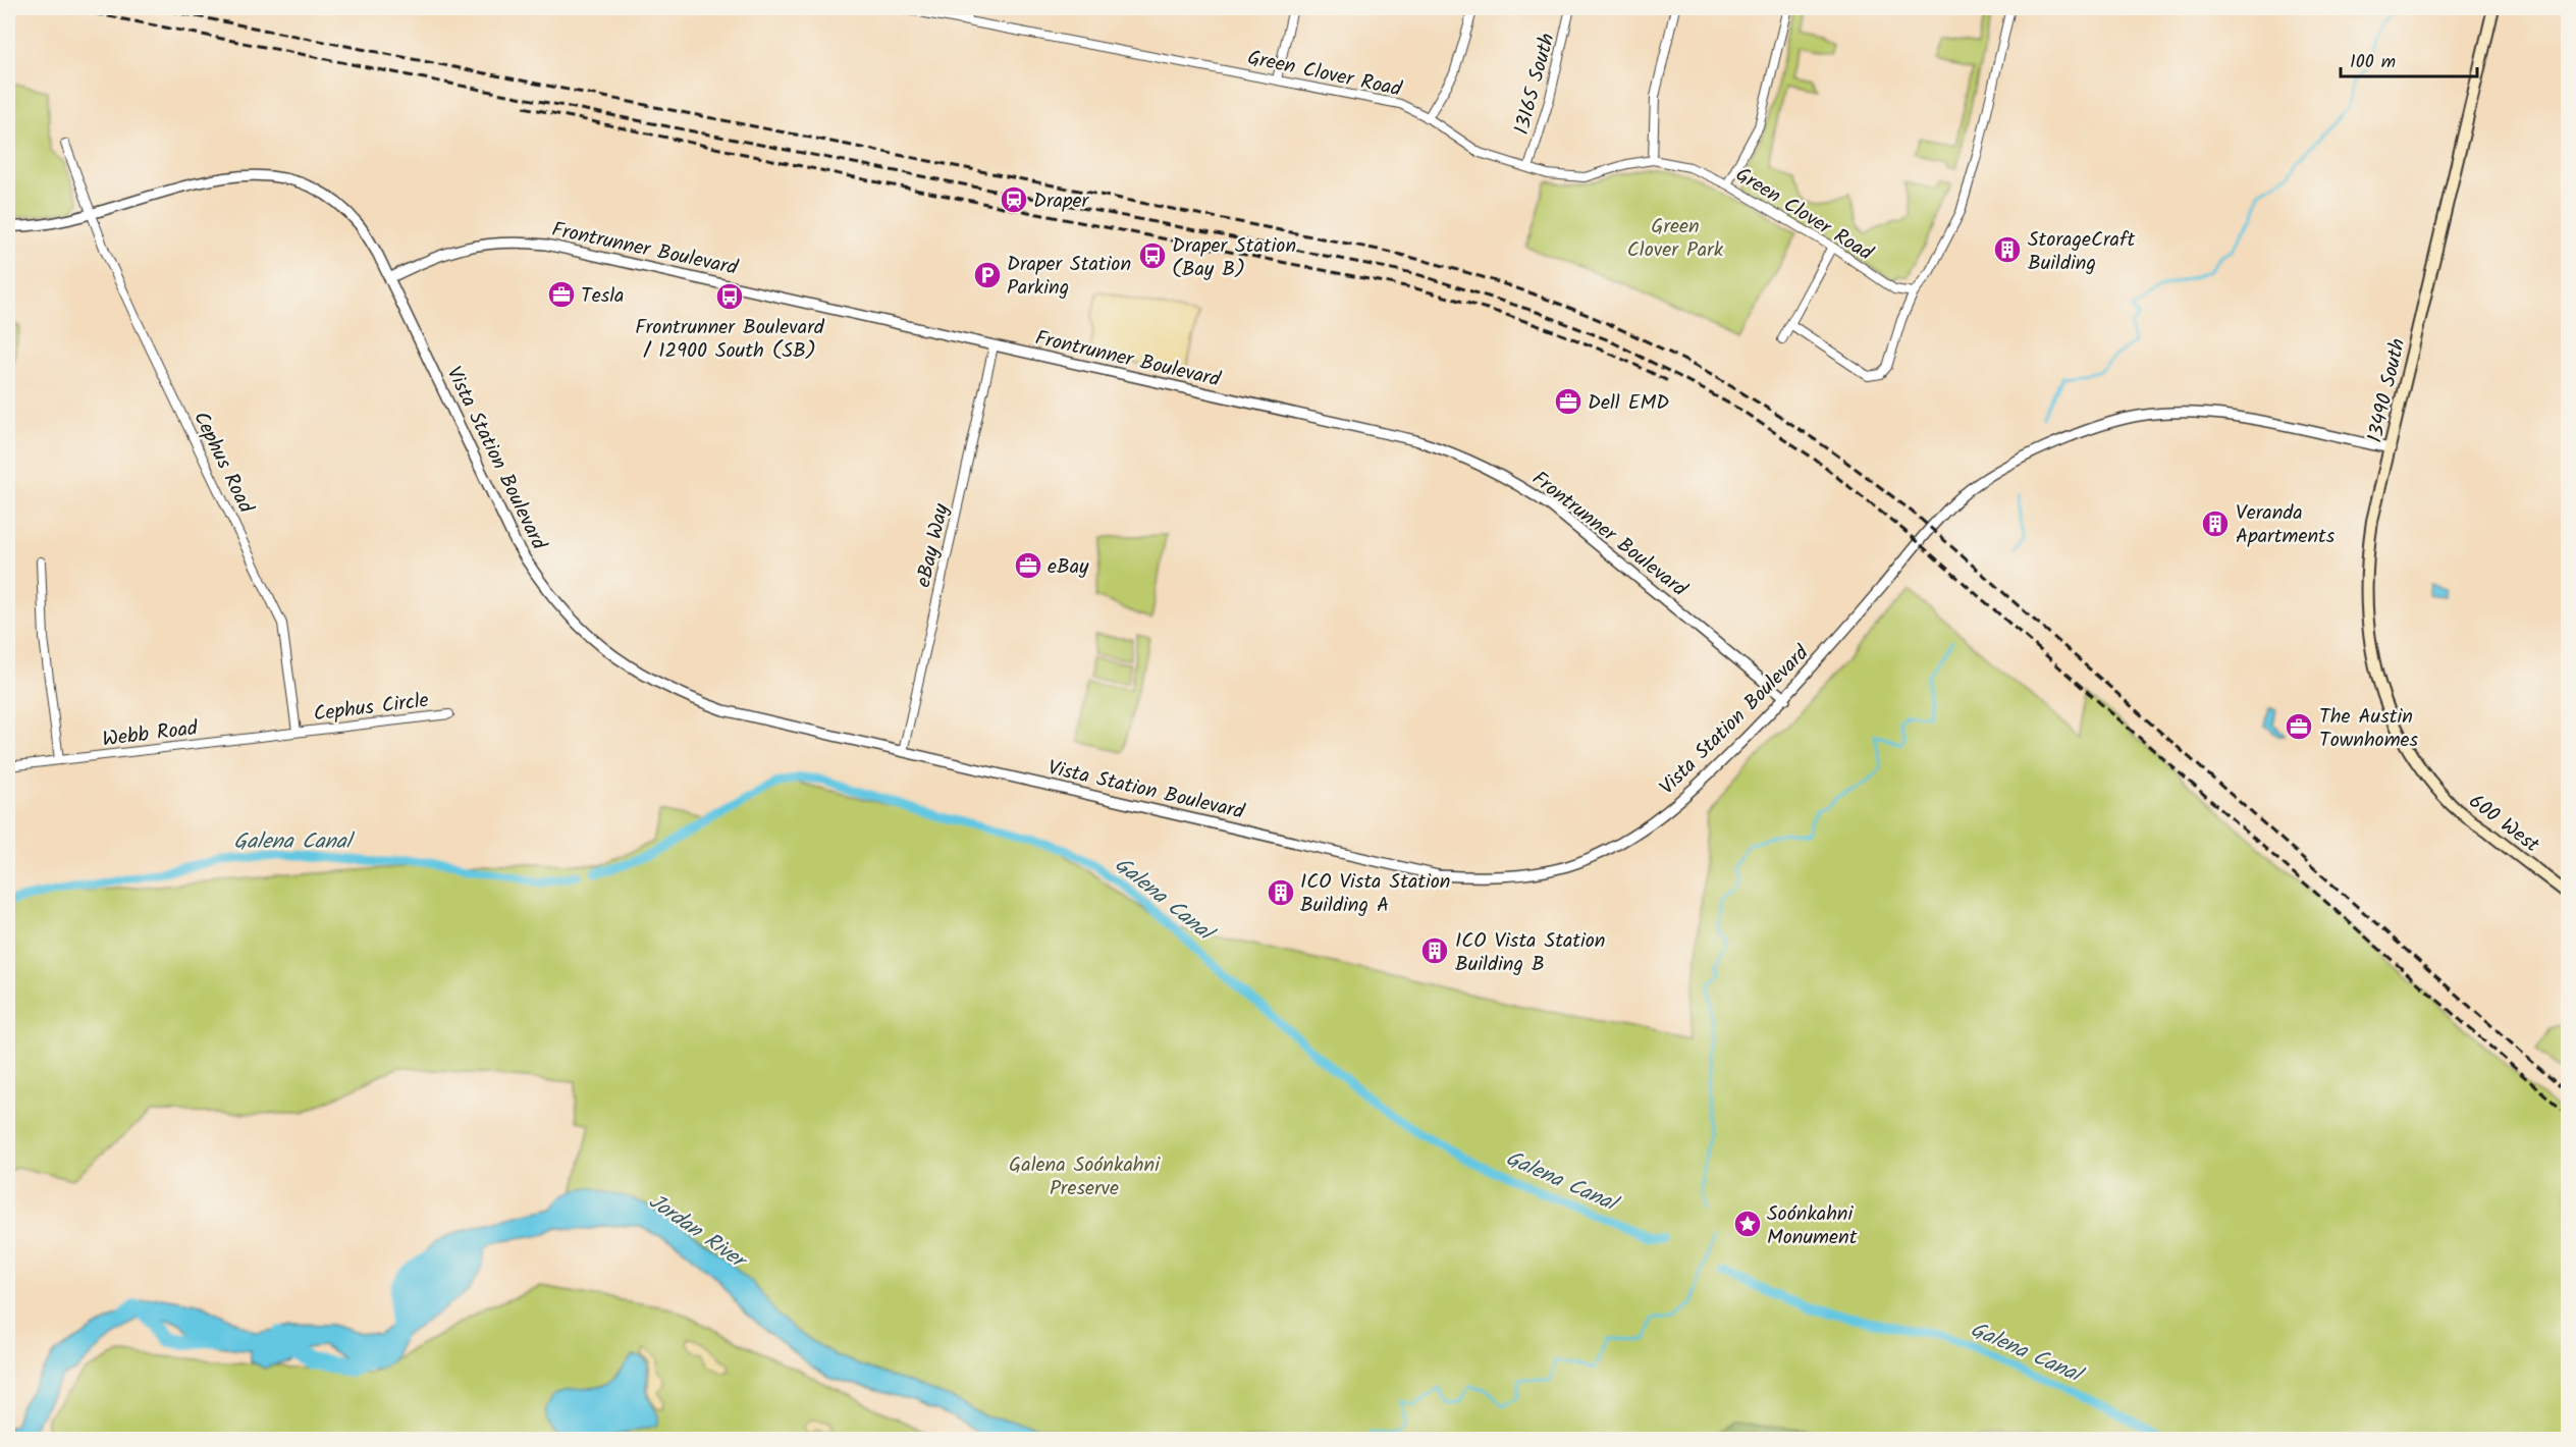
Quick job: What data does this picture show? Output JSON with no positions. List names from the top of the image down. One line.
{"streets":{"main road":["13490 South","600 West"],"street":["Green Clover Road","13165 South","Frontrunner Boulevard","Vista Station Boulevard","Cephus Road","eBay Way","Cephus Circle","Webb Road"]},"crossings":[["Green Clover Road","13165 South"],["Frontrunner Boulevard","Vista Station Boulevard"],["Frontrunner Boulevard","eBay Way"],["13490 South","Vista Station Boulevard"],["13490 South","600 West"],["Vista Station Boulevard","Cephus Road"],["Vista Station Boulevard","eBay Way"],["Cephus Road","Cephus Circle"],["Cephus Road","Webb Road"],["Cephus Circle","Webb Road"]],"water":["Galena Canal","Jordan River"],"parks":["Green Clover Park","Galena Soónkahni Preserve"],"places":{"station":["Draper"],"building":["StorageCraft Building","Veranda Apartments","ICO Vista Station Building A","ICO Vista Station Building B"],"bus stop":["Draper Station (Bay B)","Frontrunner Boulevard / 12900 South (SB)"],"parking":["Draper Station Parking"],"office":["Tesla","Dell EMD","eBay","The Austin Townhomes"],"place":["Soónkahni Monument"]},"scale_bar":"100 m"}
